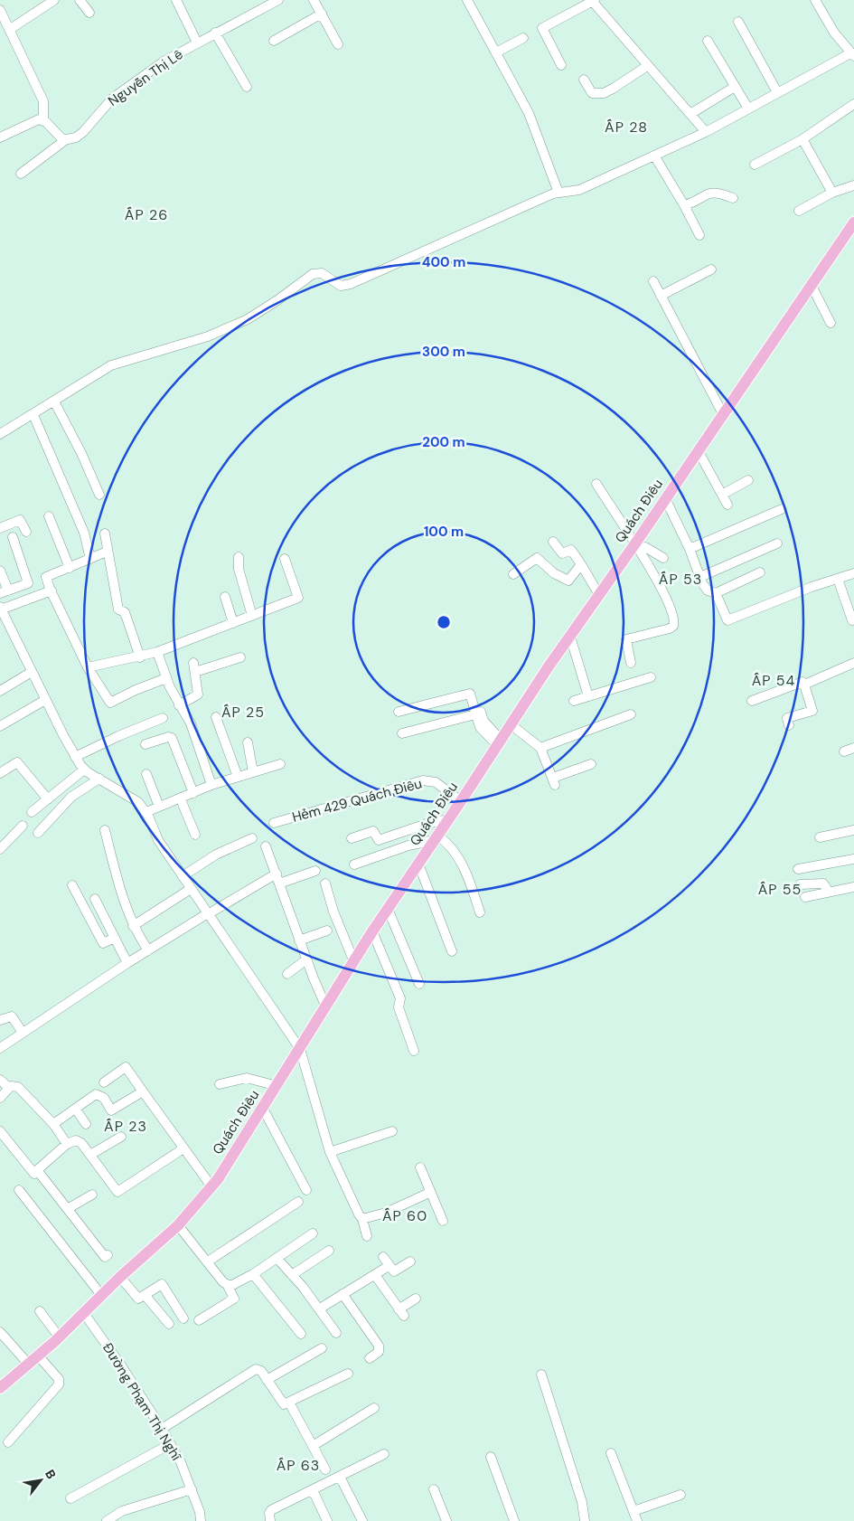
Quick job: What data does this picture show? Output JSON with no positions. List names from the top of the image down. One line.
{"streets":{"main road":["Quách Điêu"],"street":["Nguyễn Thị Lê","Hẻm 429 Quách Điêu","Đường Phạm Thị Nghĩ"]},"crossings":[["Quách Điêu","Hẻm 429 Quách Điêu"],["Quách Điêu","Đường Phạm Thị Nghĩ"]],"districts":["ẤP 28","ẤP 26","ẤP 53","ẤP 54","ẤP 25","ẤP 55","ẤP 23","ẤP 60","ẤP 63"],"north":"top right","rings":["400 m","300 m","200 m","100 m"]}
